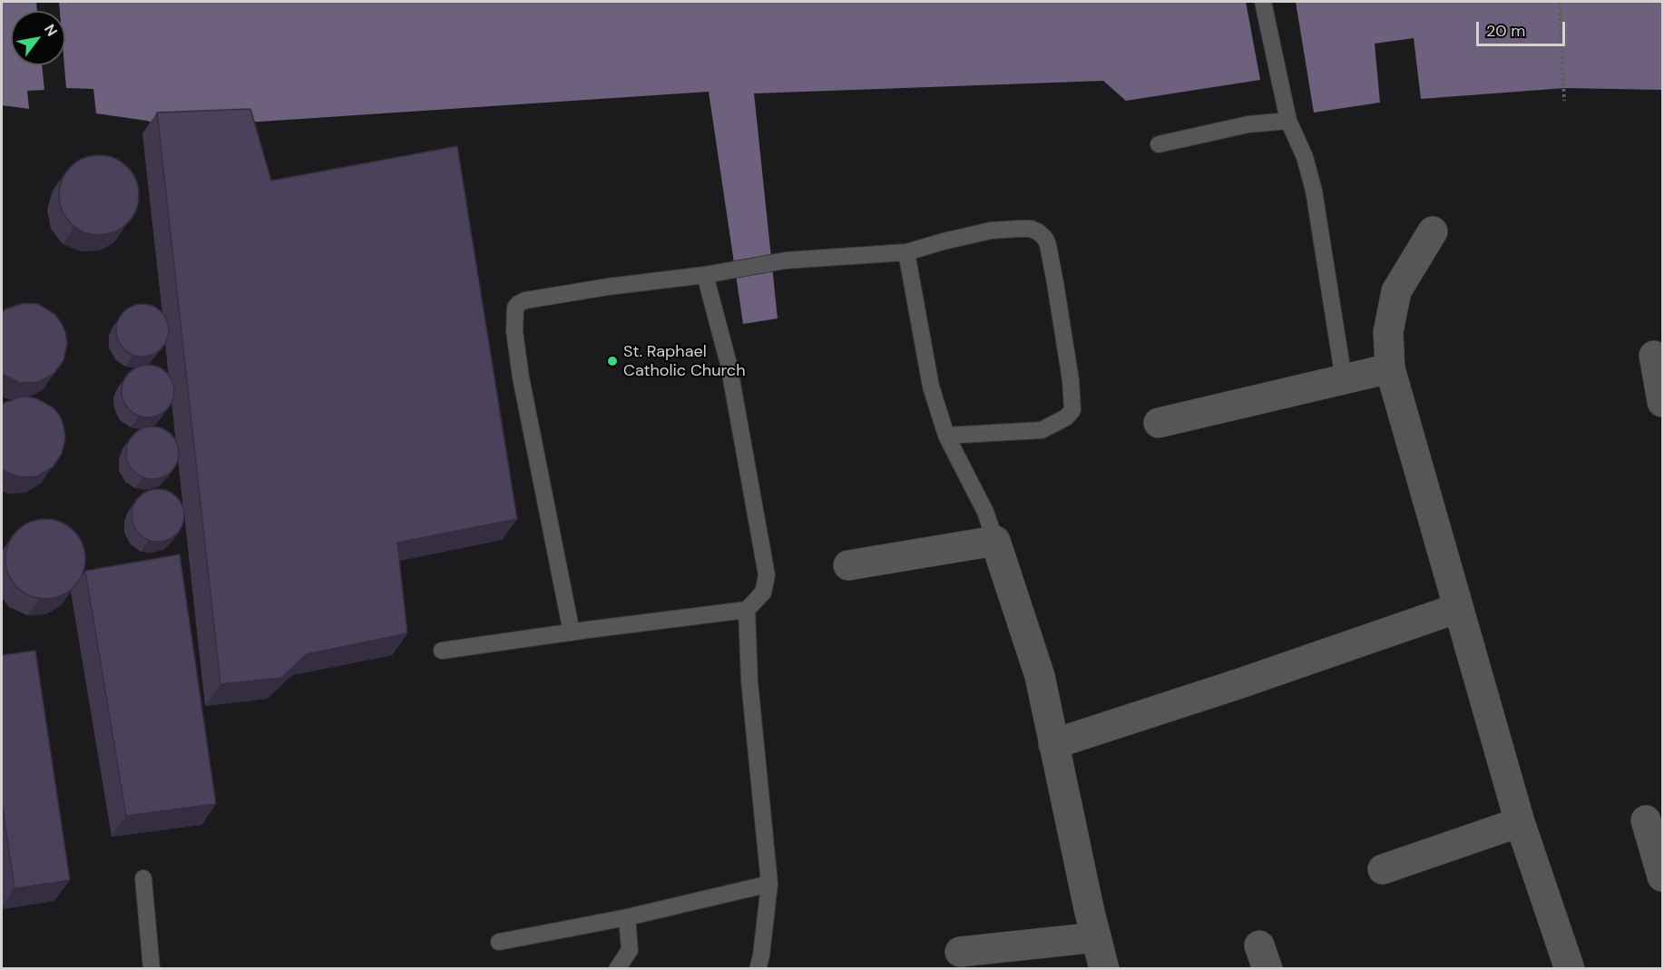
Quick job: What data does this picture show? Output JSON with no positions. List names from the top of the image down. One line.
{"places":["St. Raphael Catholic Church"],"scale_bar":"20 m","north":"top right"}
